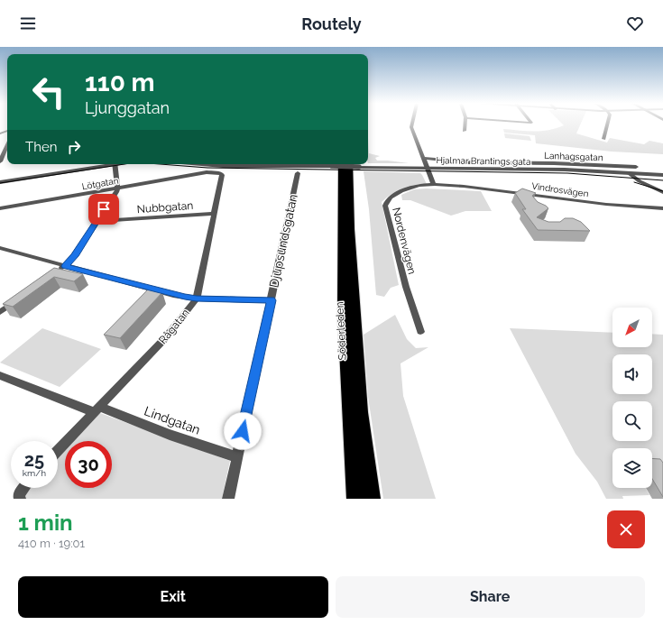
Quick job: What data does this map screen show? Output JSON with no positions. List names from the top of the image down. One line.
{"streets":{"highway":["Söderleden"],"street":["Lanhagsgatan","Hjalmar Brantings gata","Lötgatan","Vindrosvägen","Nubbgatan","Djupsundsgatan","Nordenvägen","Rågatan","Lindgatan"]},"crossings":[["Hjalmar Brantings gata","Söderleden"],["Lötgatan","Rågatan"],["Vindrosvägen","Nordenvägen"],["Nubbgatan","Rågatan"],["Djupsundsgatan","Lindgatan"],["Rågatan","Lindgatan"]],"north":"bottom left","page":{"header":"Routely","turn":["110 m","Ljunggatan"],"then":"Then","speed":"25 km/h","limit":"30","heading":["1 min","410 m · 19:01"],"buttons":["Exit","Share"]}}
